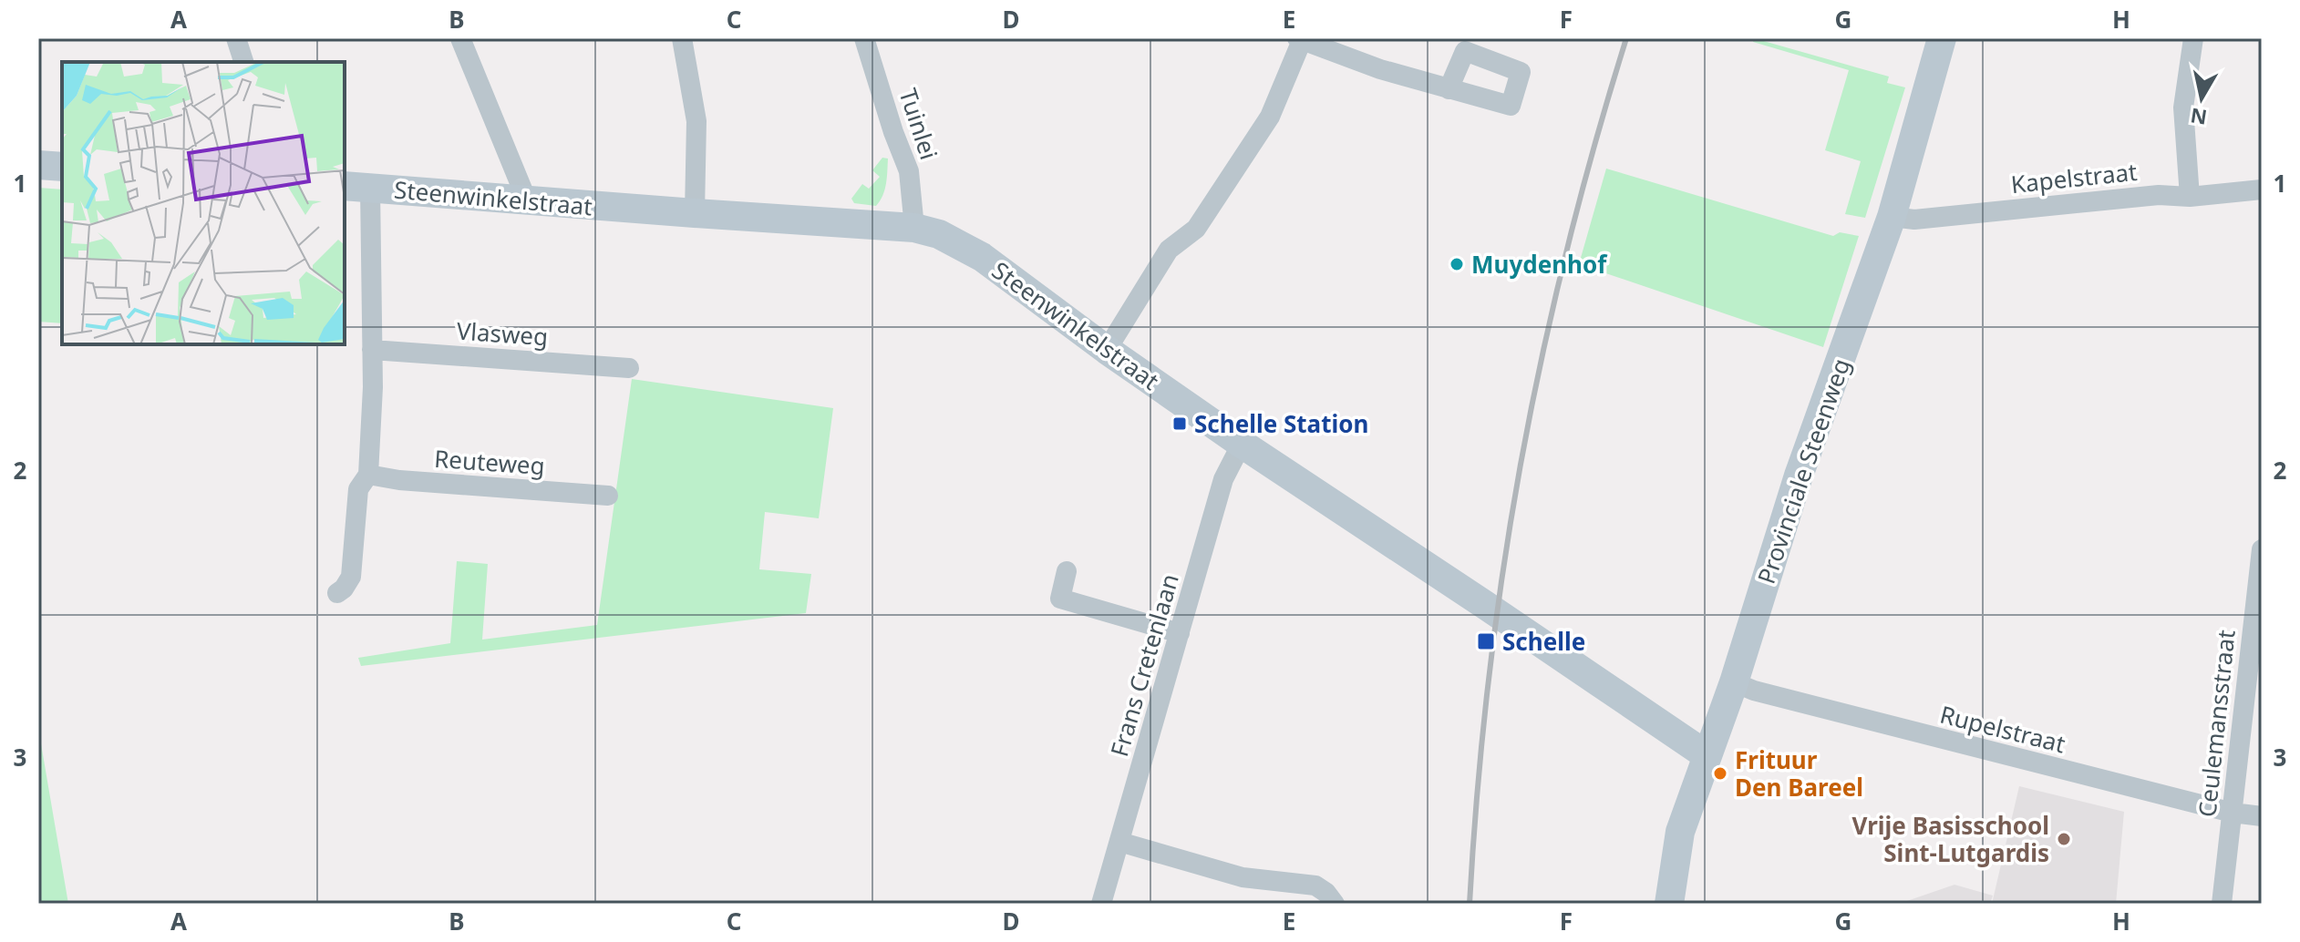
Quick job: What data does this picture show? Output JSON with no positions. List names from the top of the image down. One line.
{"streets":{"street":["Tuinlei","Kapelstraat","Steenwinkelstraat","Vlasweg","Reuteweg","Provinciale Steenweg","Frans Cretenlaan","Ceulemansstraat","Rupelstraat"]},"crossings":[["Tuinlei","Steenwinkelstraat"],["Kapelstraat","Provinciale Steenweg"],["Steenwinkelstraat","Provinciale Steenweg"],["Steenwinkelstraat","Frans Cretenlaan"],["Provinciale Steenweg","Rupelstraat"],["Ceulemansstraat","Rupelstraat"]],"places":{"other":["Muydenhof","Frituur Den Bareel","Vrije Basisschool Sint-Lutgardis"],"transit":["Schelle Station","Schelle"]},"north":"bottom","grid":{"columns":["A","B","C","D","E","F","G","H"],"rows":["1","2","3"]}}
